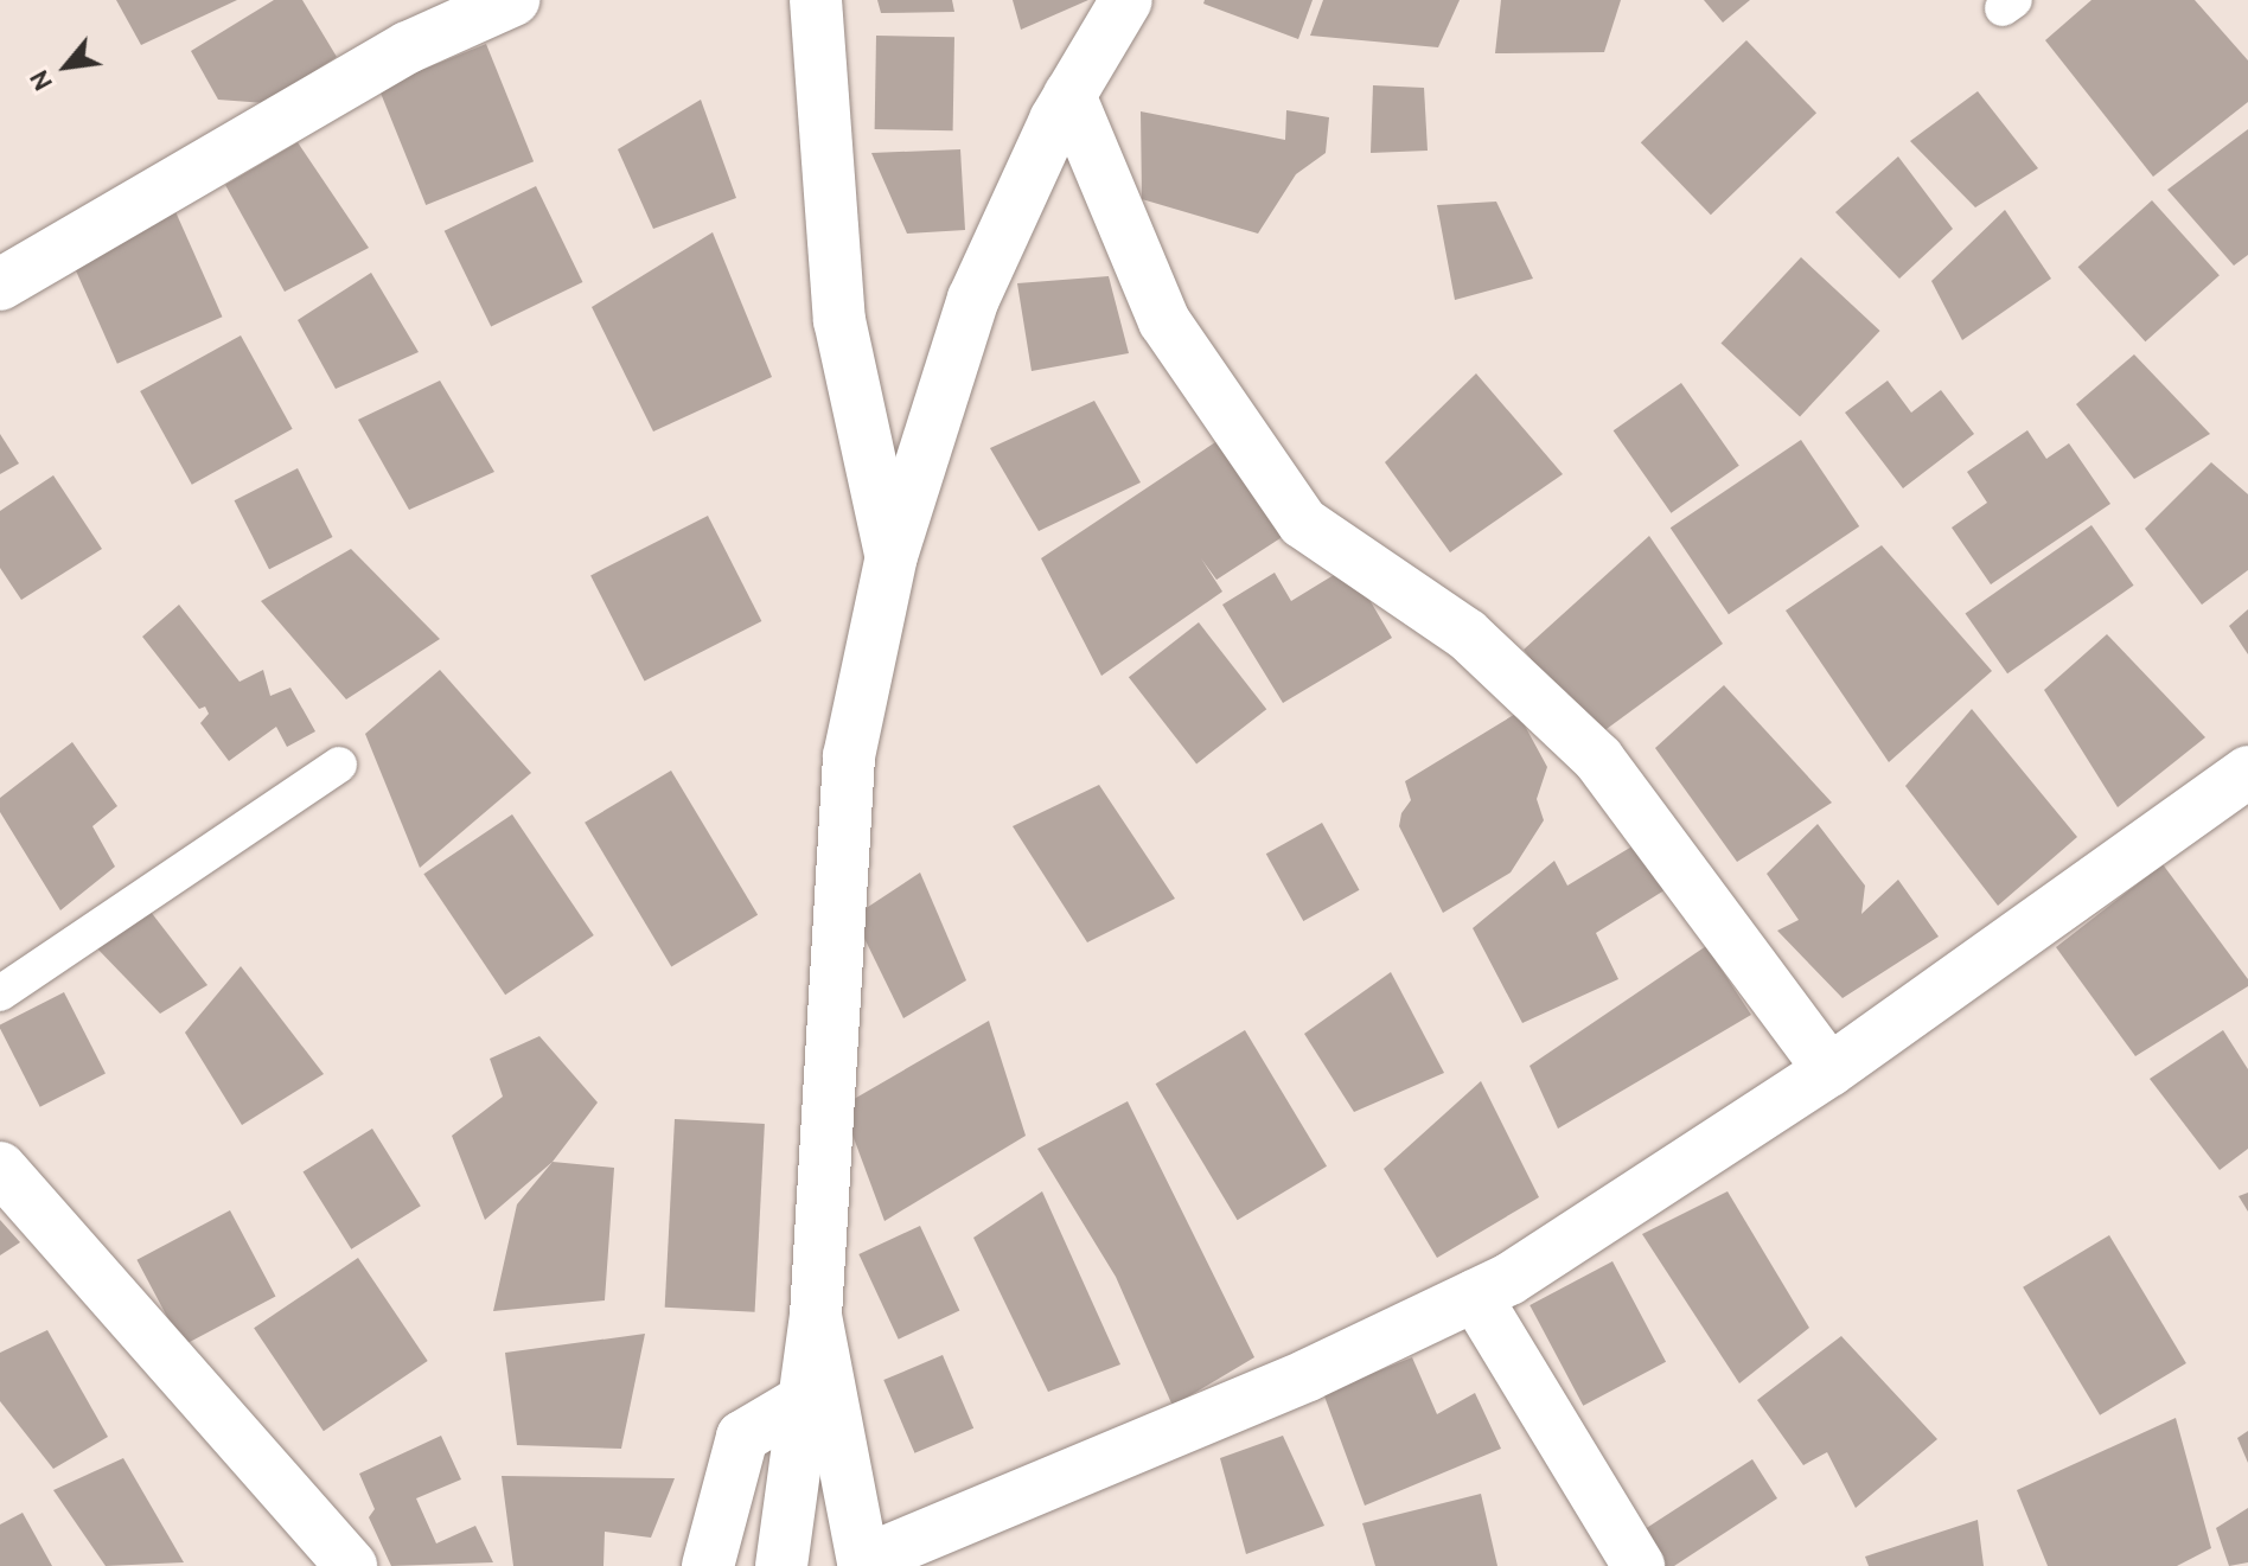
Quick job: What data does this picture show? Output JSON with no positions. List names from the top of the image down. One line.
{"north":"bottom left"}
